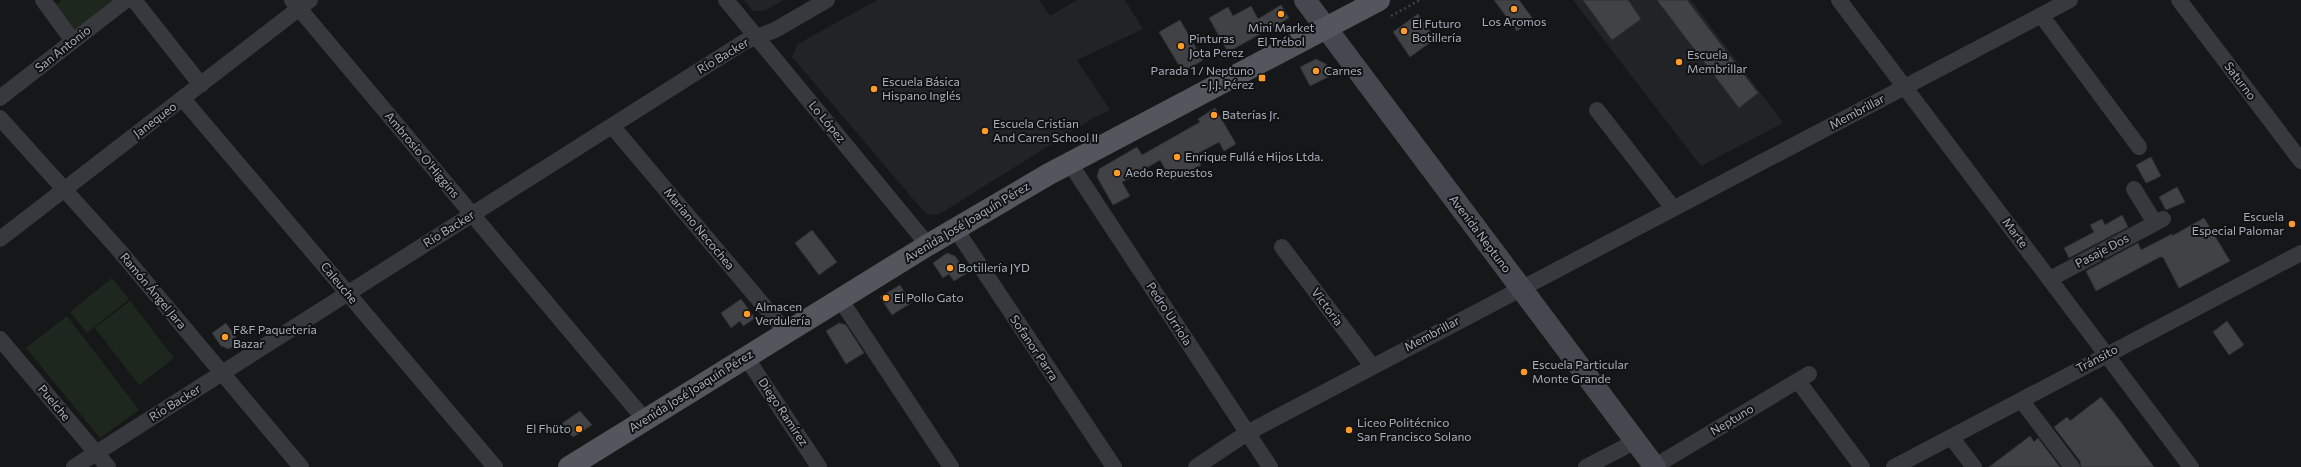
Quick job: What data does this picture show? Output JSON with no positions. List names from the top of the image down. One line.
{"streets":{"main road":["Avenida José Joaquín Pérez","Avenida Neptuno"],"street":["San Antonio","Río Backer","Saturno","Membrillar","Janequeo","Lo López","Ambrosio O'Higgins","Mariano Necochea","Marte","Pasaje Dos","Caleuche","Ramón Ángel Jara","Victoria","Pedro Urriola","Sofanor Parra","Tránsito","Puelche","Diego Ramírez","Neptuno"]},"crossings":[["Río Backer","Lo López"],["Río Backer","Ambrosio O'Higgins"],["Río Backer","Mariano Necochea"],["Río Backer","Caleuche"],["Río Backer","Ramón Ángel Jara"],["Río Backer","Puelche"],["Membrillar","Marte"],["Membrillar","Avenida Neptuno"],["Membrillar","Victoria"],["Membrillar","Pedro Urriola"],["Janequeo","Ambrosio O'Higgins"],["Janequeo","Caleuche"],["Janequeo","Ramón Ángel Jara"],["Lo López","Avenida José Joaquín Pérez"],["Ambrosio O'Higgins","Avenida José Joaquín Pérez"],["Avenida José Joaquín Pérez","Mariano Necochea"],["Avenida José Joaquín Pérez","Avenida Neptuno"],["Avenida José Joaquín Pérez","Pedro Urriola"],["Avenida José Joaquín Pérez","Sofanor Parra"],["Avenida José Joaquín Pérez","Diego Ramírez"],["Marte","Pasaje Dos"],["Marte","Tránsito"],["Avenida Neptuno","Neptuno"]],"places":{"other":["Los Aromos","Mini Market El Trébol","El Futuro Botillería","Pinturas Jota Perez","Escuela Membrillar","Carnes","Escuela Básica Hispano Inglés","Baterías Jr.","Escuela Cristian And Caren School II","Enrique Fullá e Hijos Ltda.","Aedo Repuestos","Escuela Especial Palomar","Botillería JYD","El Pollo Gato","Almacen Verdulería","F&F Paquetería Bazar","Escuela Particular Monte Grande","El Fhüto","Liceo Politécnico San Francisco Solano"],"transit":["Parada 1 / Neptuno - J.J. Pérez"]}}
